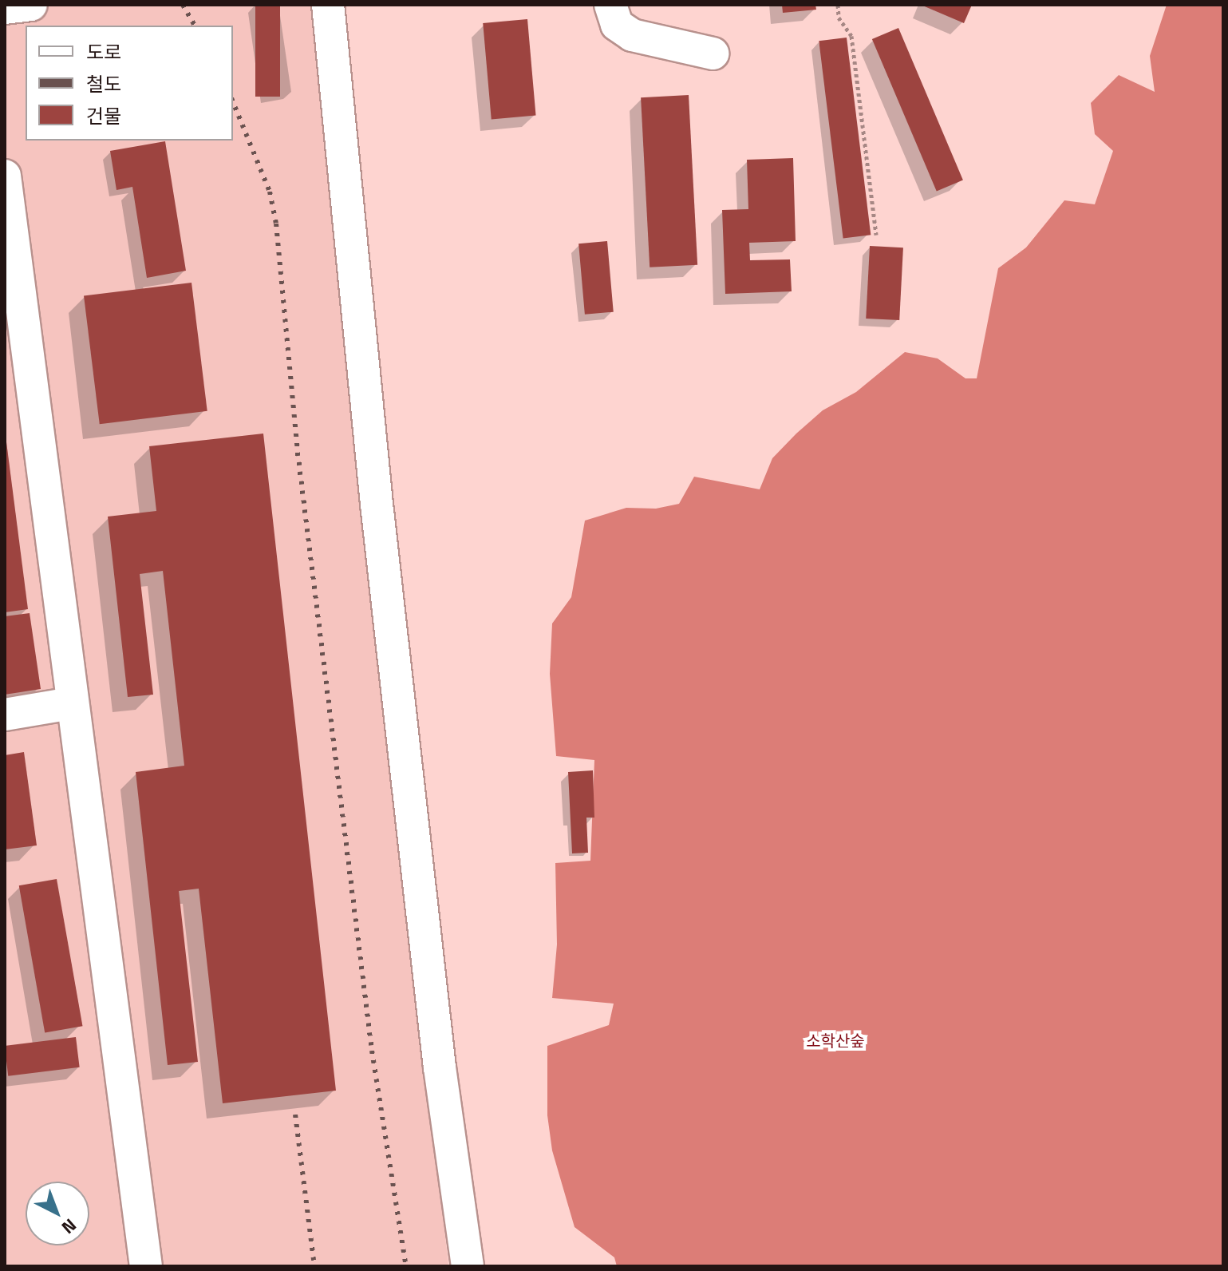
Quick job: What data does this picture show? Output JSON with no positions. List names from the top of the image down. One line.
{"parks":["소학산숲"],"legend":["도로","철도","건물"],"north":"bottom right"}
